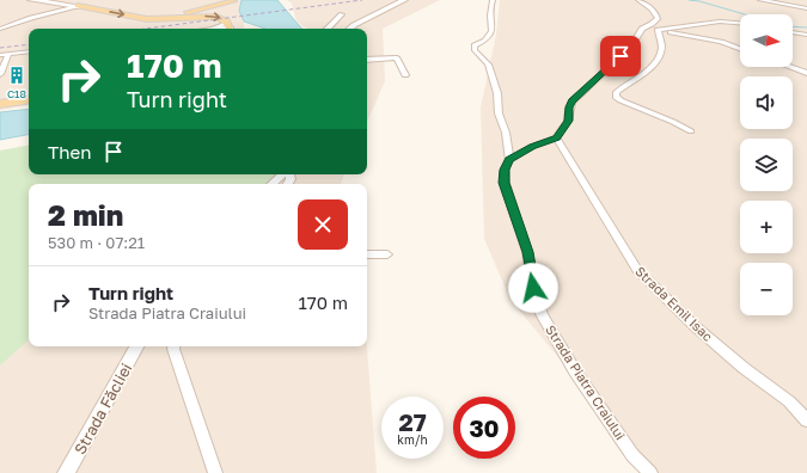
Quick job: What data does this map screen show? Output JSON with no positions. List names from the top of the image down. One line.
{"streets":{"street":["Strada Emil Isac","Strada Piatra Craiului","Strada Făcliei"]},"places":{"building":["C18"]},"north":"right","page":{"map_buttons":["+","−"],"turn":["170 m","Turn right"],"then":"Then","heading":["2 min","530 m · 07:21"],"list":[{"name":"Turn right","note":"Strada Piatra Craiului","value":"170 m"}],"speed":"27 km/h","limit":"30"}}
